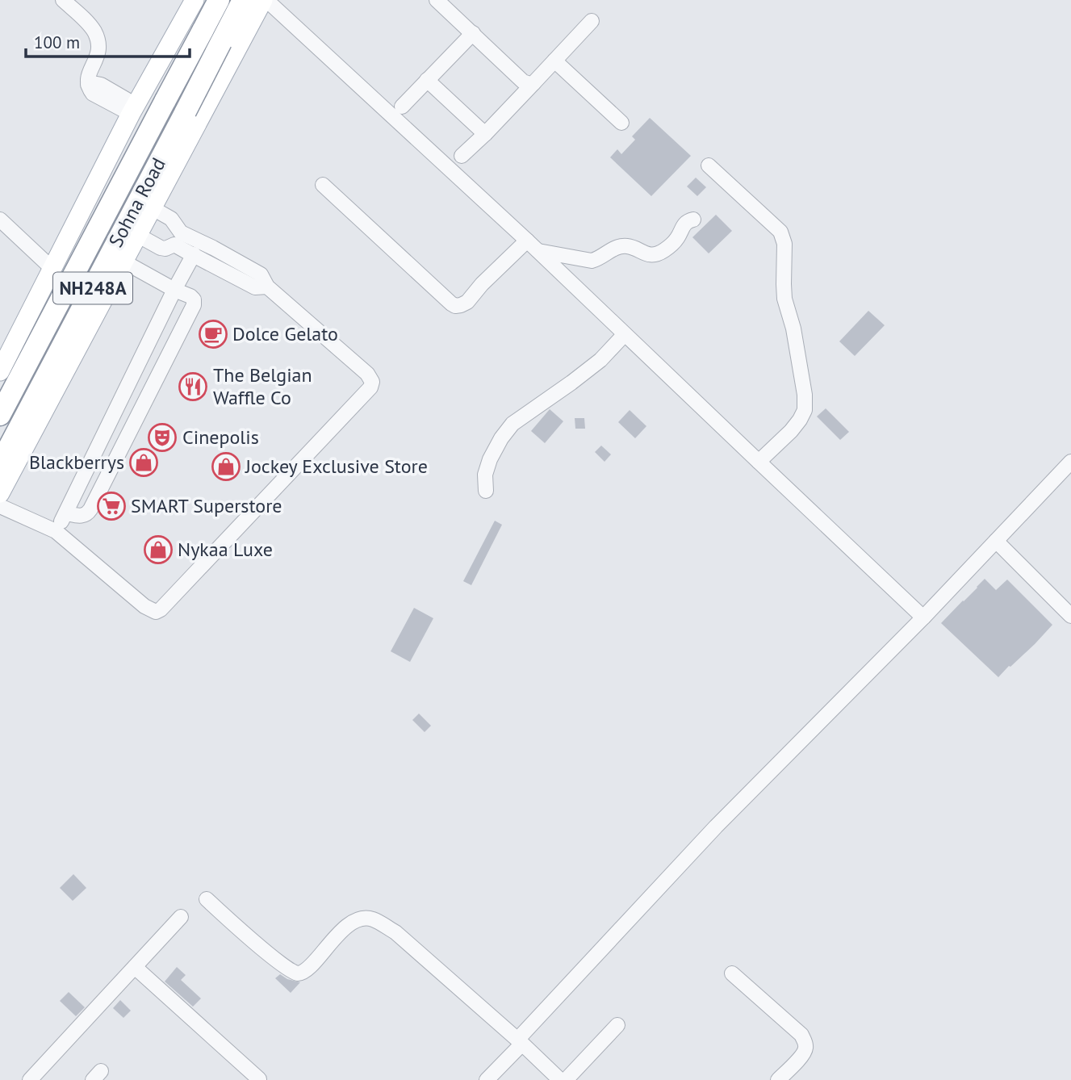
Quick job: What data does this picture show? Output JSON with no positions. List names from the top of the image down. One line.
{"streets":{"highway":["Sohna Road","NH248A"]},"places":{"cafe":["Dolce Gelato"],"restaurant":["The Belgian Waffle Co"],"theatre":["Cinepolis"],"shop":["Blackberrys","Jockey Exclusive Store","Nykaa Luxe"],"supermarket":["SMART Superstore"]},"scale_bar":"100 m"}
